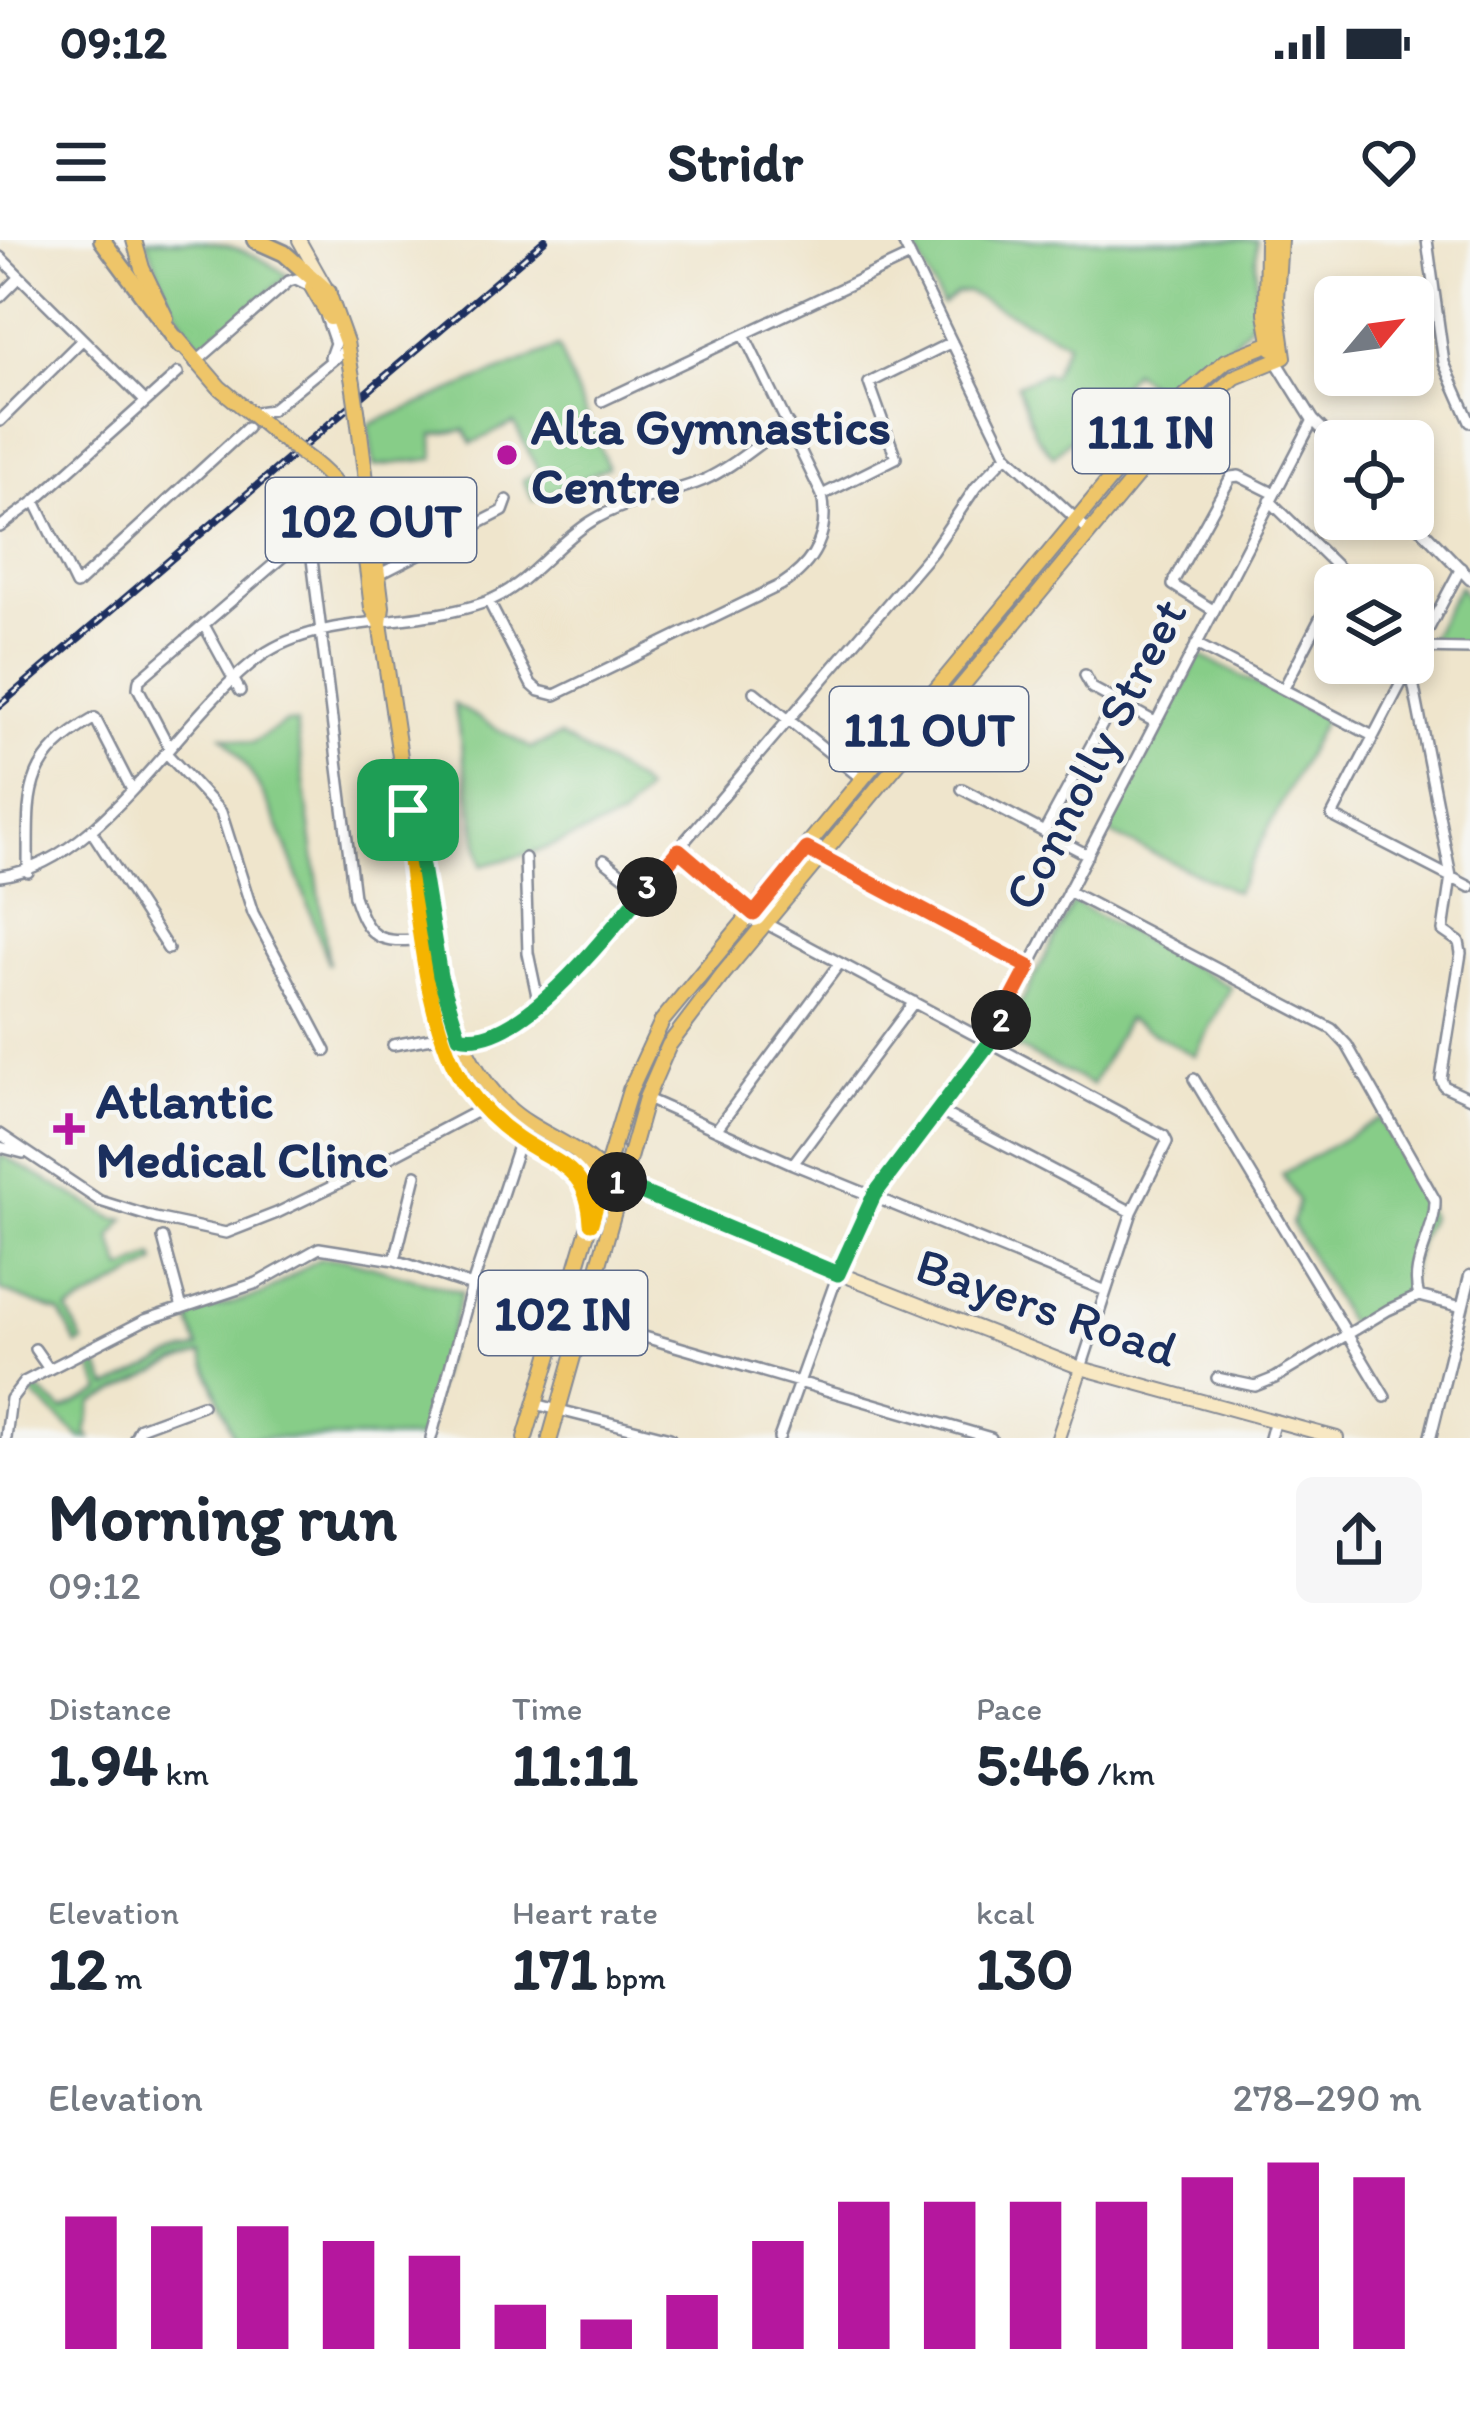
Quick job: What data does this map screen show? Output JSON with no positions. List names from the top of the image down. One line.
{"streets":{"main road":["111 IN","102 OUT","111 OUT","Bayers Road","102 IN"],"street":["Connolly Street"]},"crossings":[["111 IN","111 OUT"],["111 IN","Bayers Road"],["111 OUT","Bayers Road"],["Connolly Street","Bayers Road"]],"places":{"other":["Alta Gymnastics Centre"],"health":["Atlantic Medical Clinc"]},"north":"top right","page":{"status":"09:12","header":"Stridr","pins":["3","2","1"],"heading":["Morning run","09:12"],"stats":[["Distance","1.94 km"],["Time","11:11"],["Pace","5:46 /km"],["Elevation","12 m"],["Heart rate","171 bpm"],["kcal","130"]],"chart":["Elevation","278–290 m"]}}
